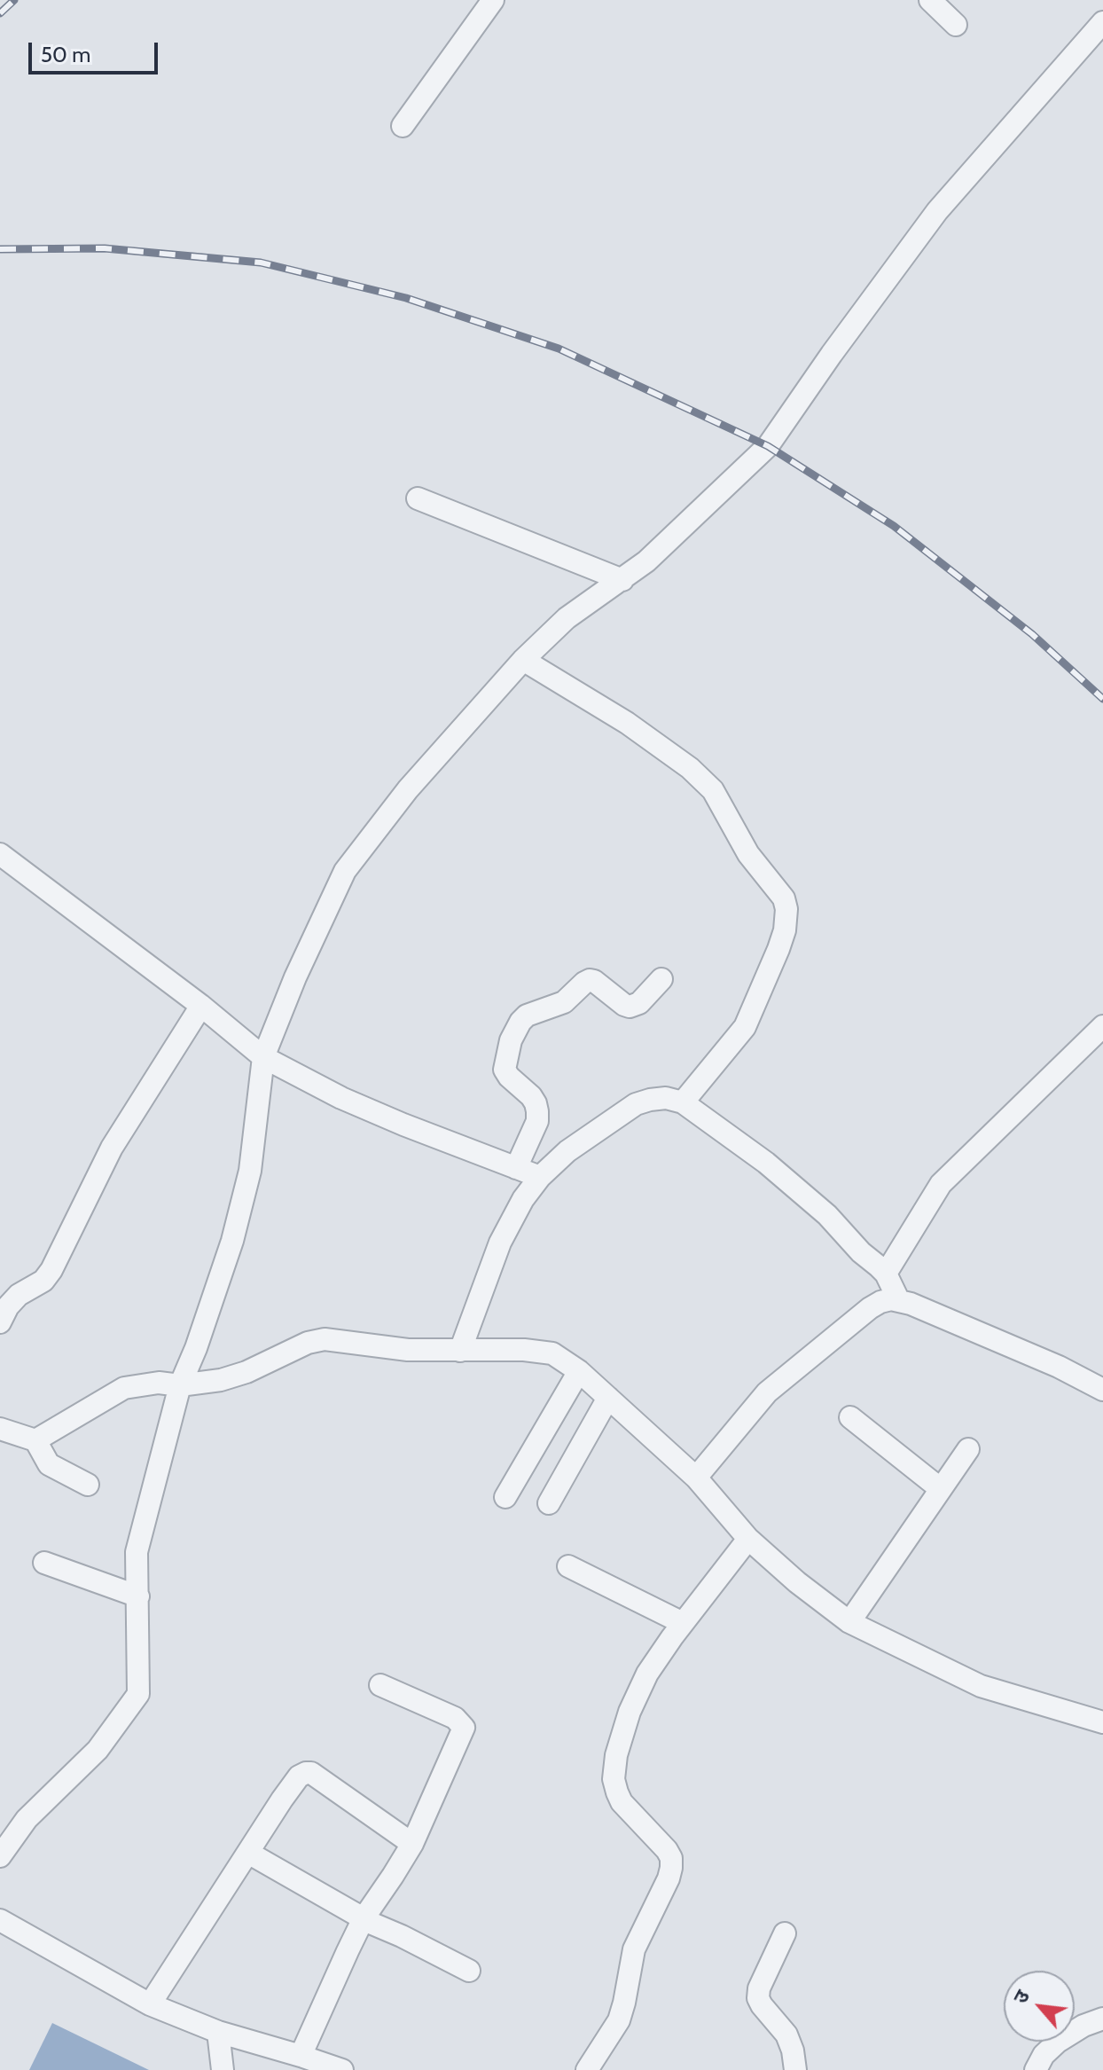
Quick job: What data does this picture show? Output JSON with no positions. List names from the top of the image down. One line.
{"scale_bar":"50 m","north":"top left"}
